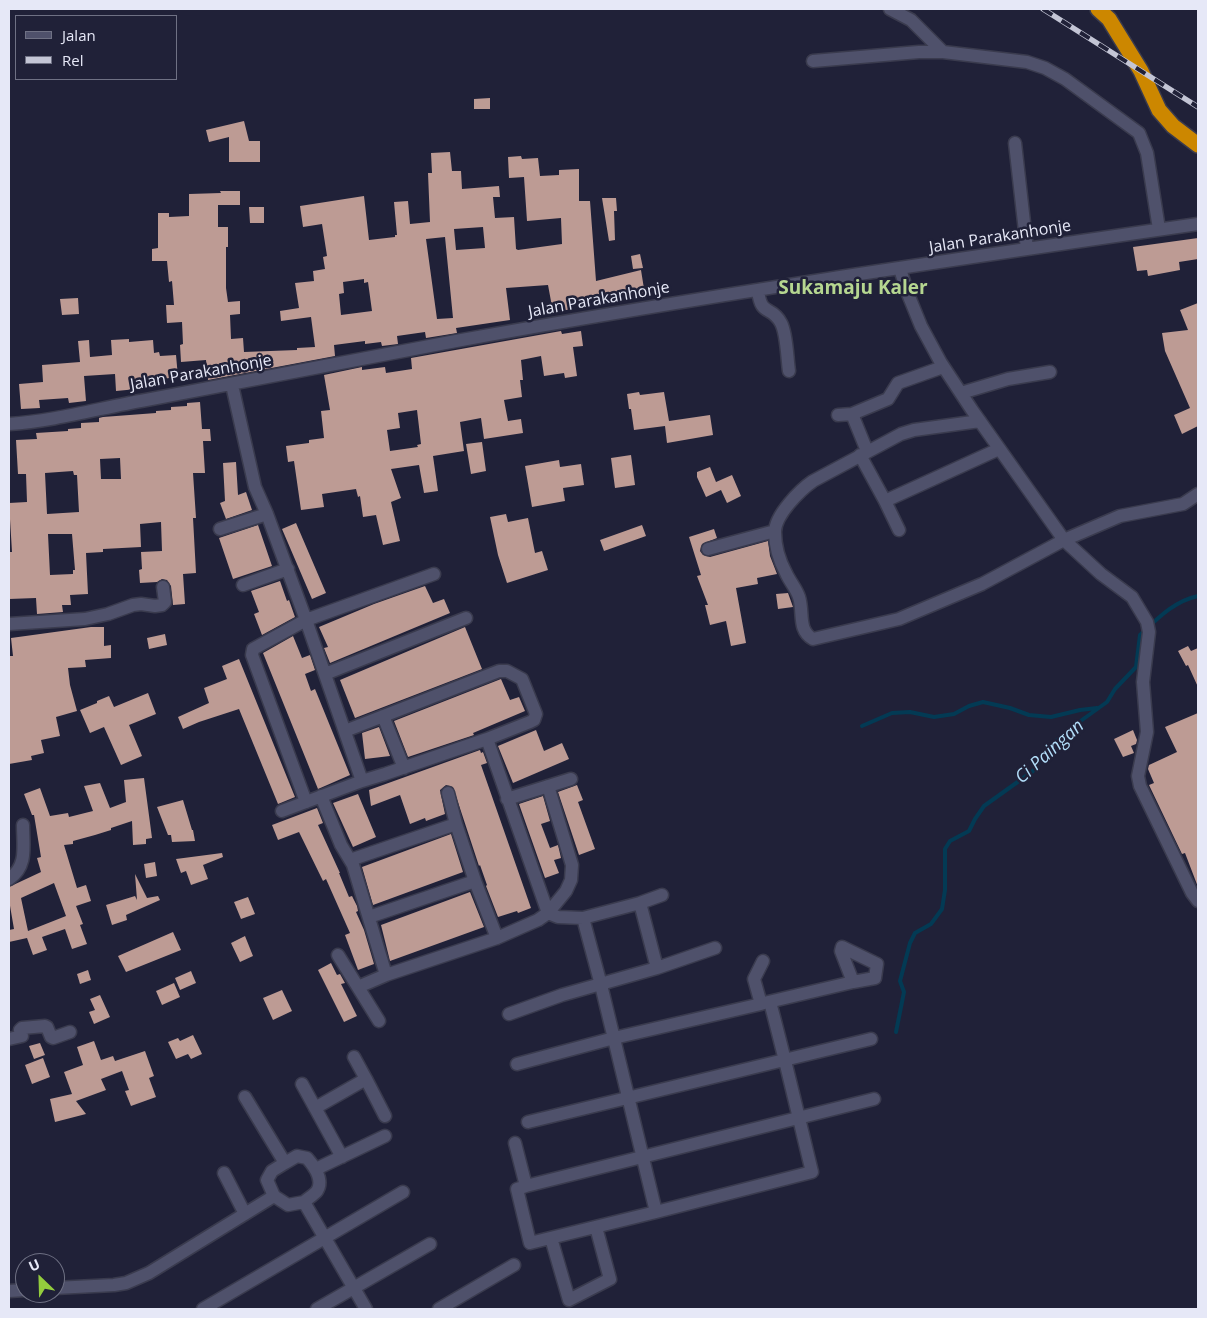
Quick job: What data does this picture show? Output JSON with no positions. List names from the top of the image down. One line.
{"streets":{"street":["Jalan Parakanhonje"]},"districts":["Sukamaju Kaler"],"water":["Ci Paingan"],"legend":["Jalan","Rel"],"north":"top left"}
